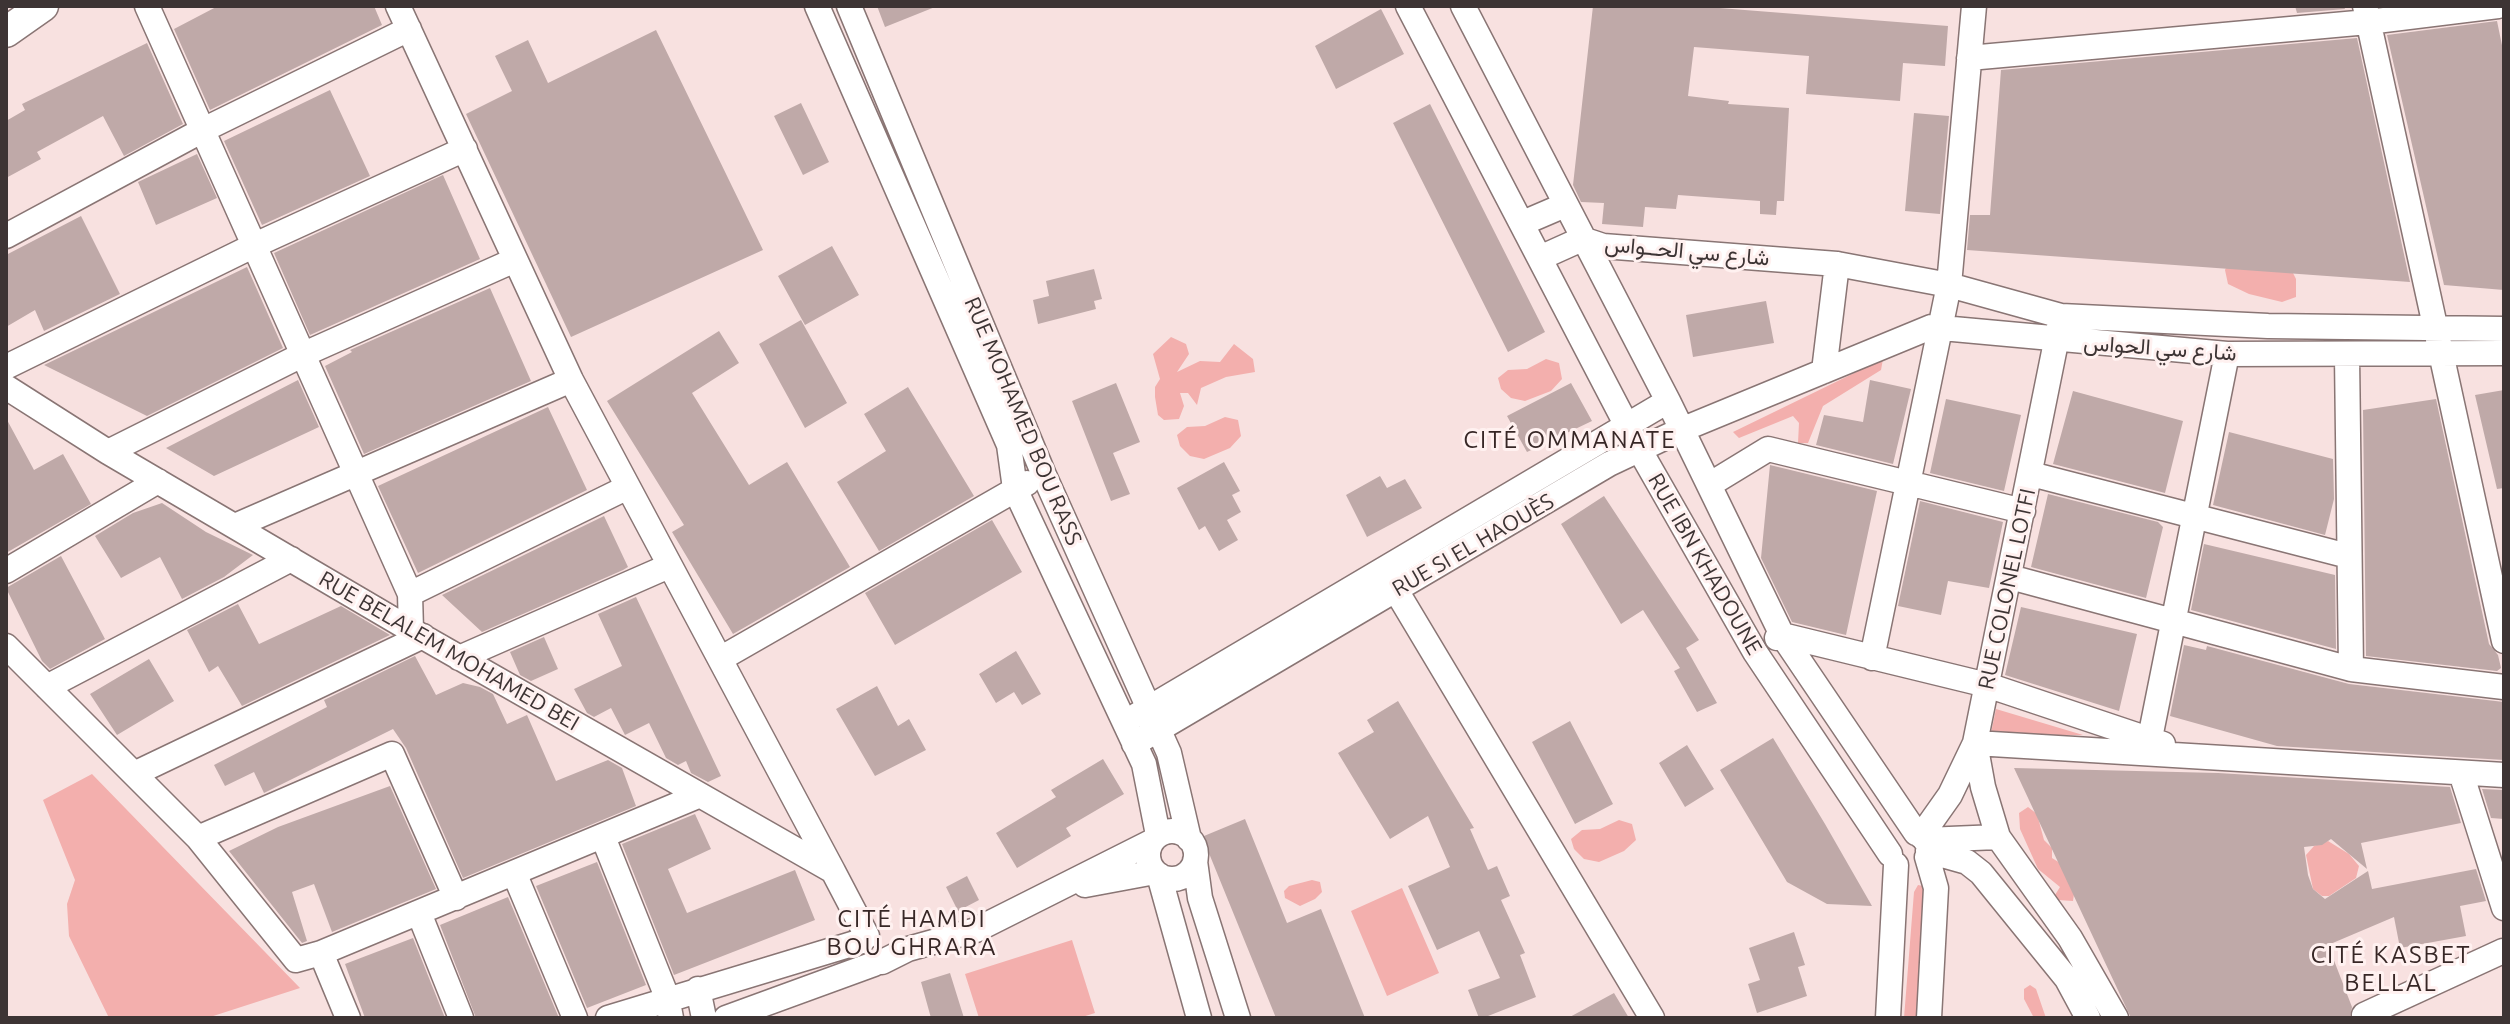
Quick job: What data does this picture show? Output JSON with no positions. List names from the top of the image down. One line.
{"streets":{"street":["شارع سي الحــواس","شارع سي الحواس","RUE MOHAMED BOU RASS","RUE SI EL HAOUÈS","RUE IBN KHADOUNE","RUE COLONEL LOTFI","RUE BELALEM MOHAMED BEI"]},"crossings":[["شارع سي الحــواس","شارع سي الحواس"],["شارع سي الحــواس","RUE IBN KHADOUNE"],["شارع سي الحواس","RUE SI EL HAOUÈS"],["شارع سي الحواس","RUE COLONEL LOTFI"],["RUE MOHAMED BOU RASS","RUE SI EL HAOUÈS"],["RUE SI EL HAOUÈS","RUE IBN KHADOUNE"]],"districts":["CITÉ OMMANATE","CITÉ HAMDI BOU GHRARA","CITÉ KASBET BELLAL"]}
